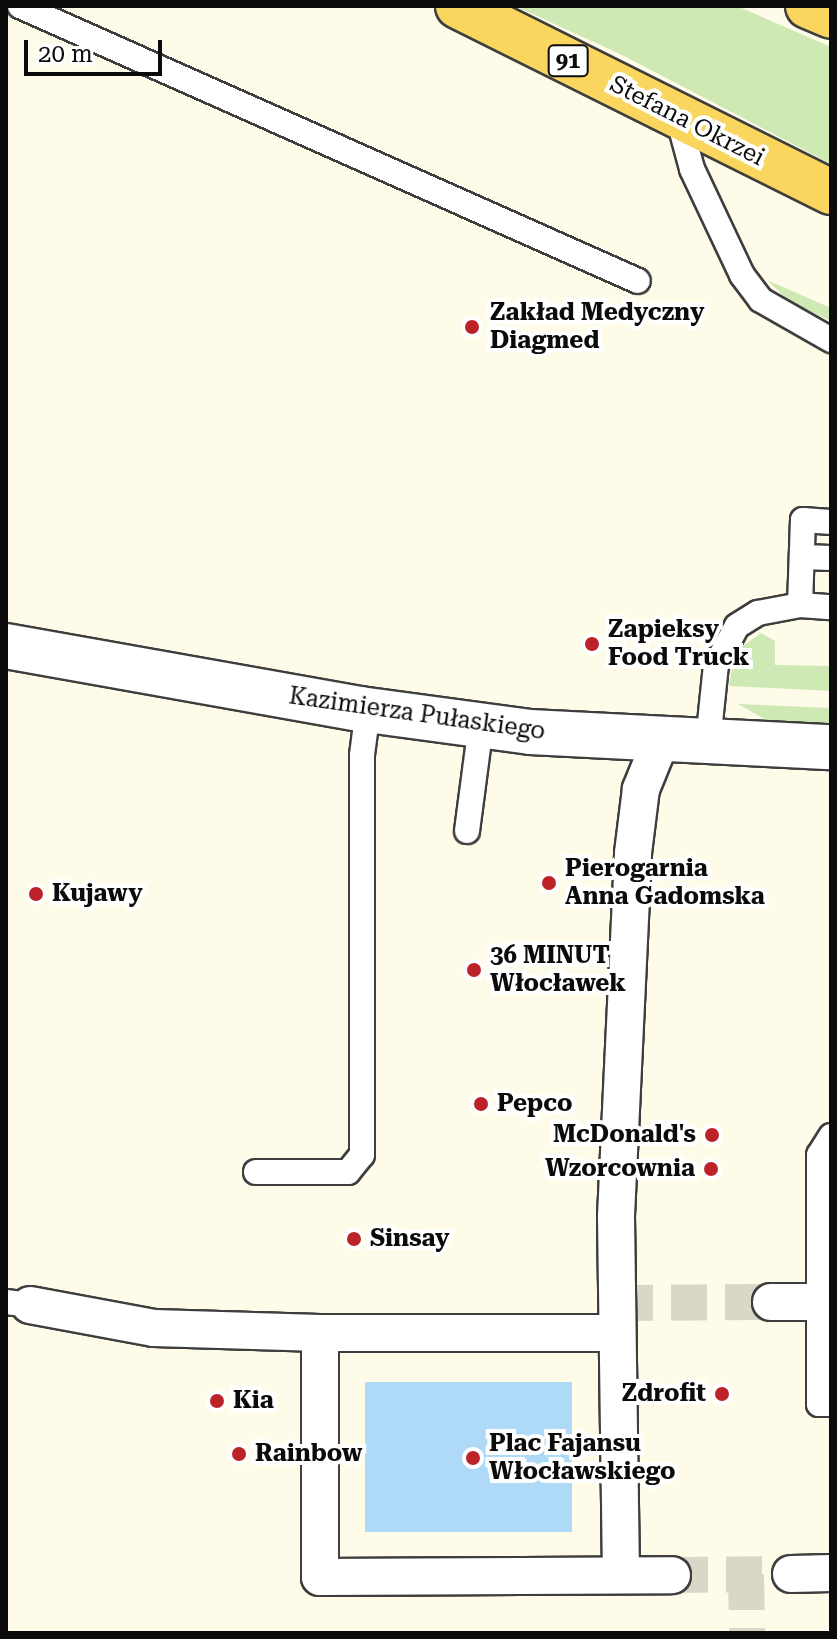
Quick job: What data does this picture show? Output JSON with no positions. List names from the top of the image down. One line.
{"streets":{"main road":["91","Stefana Okrzei"],"street":["Kazimierza Pułaskiego"]},"places":["Zakład Medyczny Diagmed","Zapieksy Food Truck","Pierogarnia Anna Gadomska","Kujawy","36 MINUT Włocławek","Pepco","McDonald's","Wzorcownia","Sinsay","Zdrofit","Kia","Rainbow","Plac Fajansu Włocławskiego"],"scale_bar":"20 m"}
